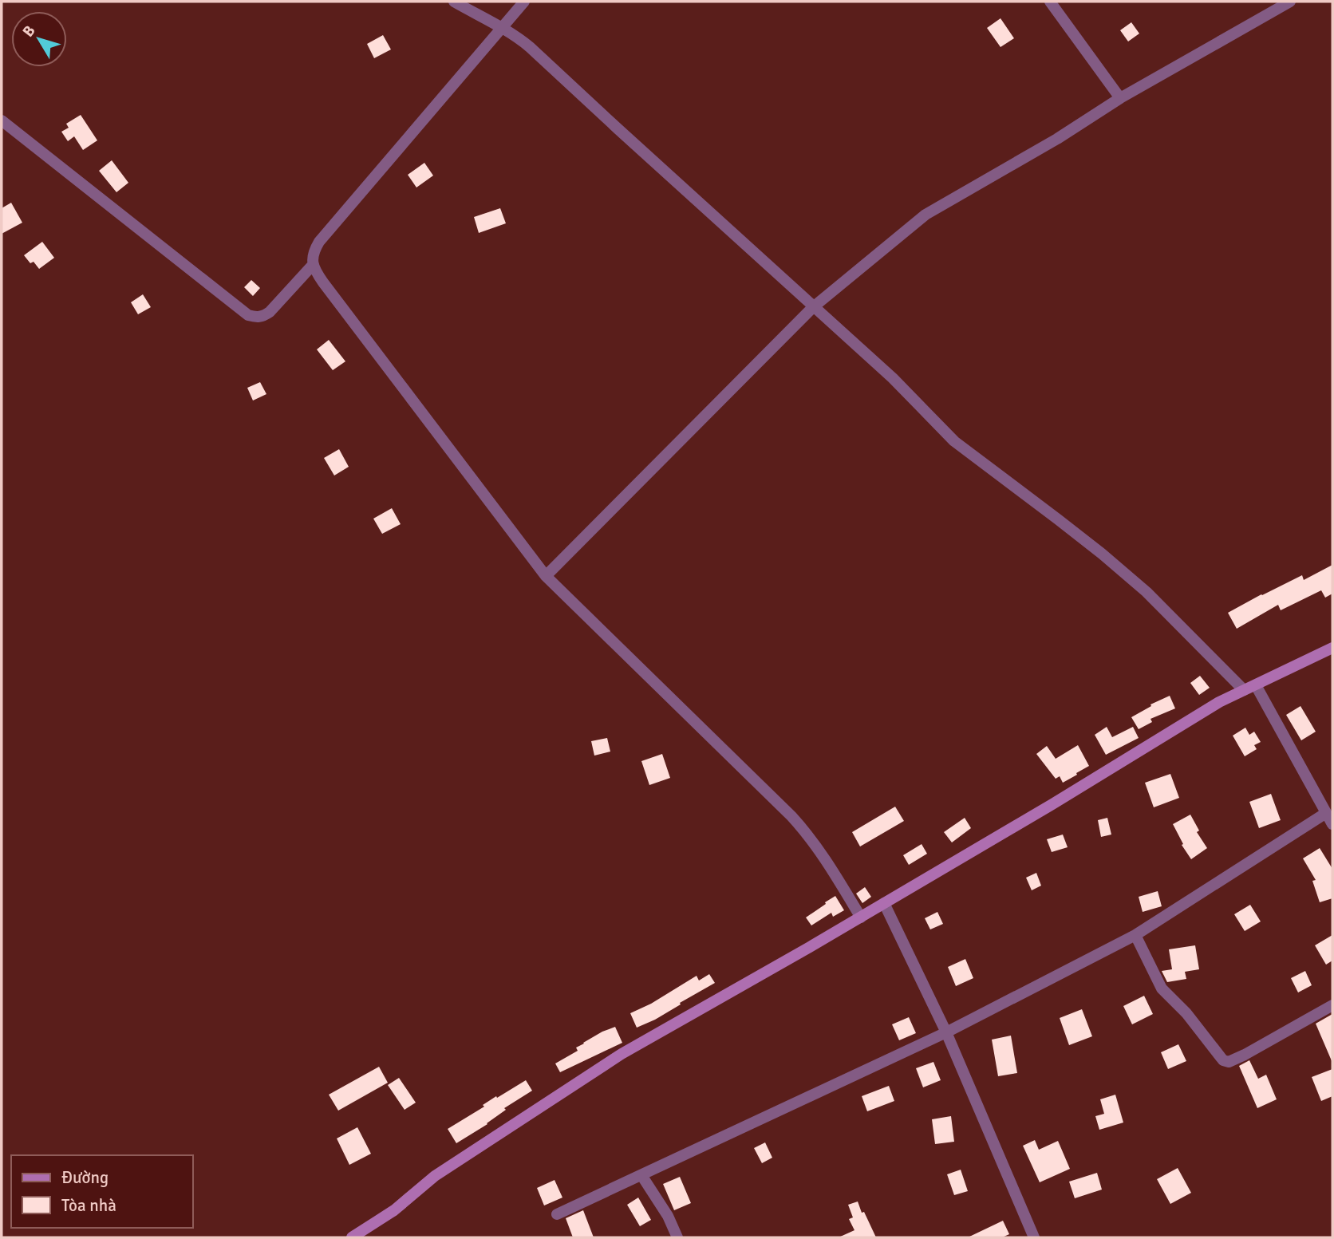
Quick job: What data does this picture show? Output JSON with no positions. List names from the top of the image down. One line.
{"legend":["Đường","Tòa nhà"],"north":"top left"}
